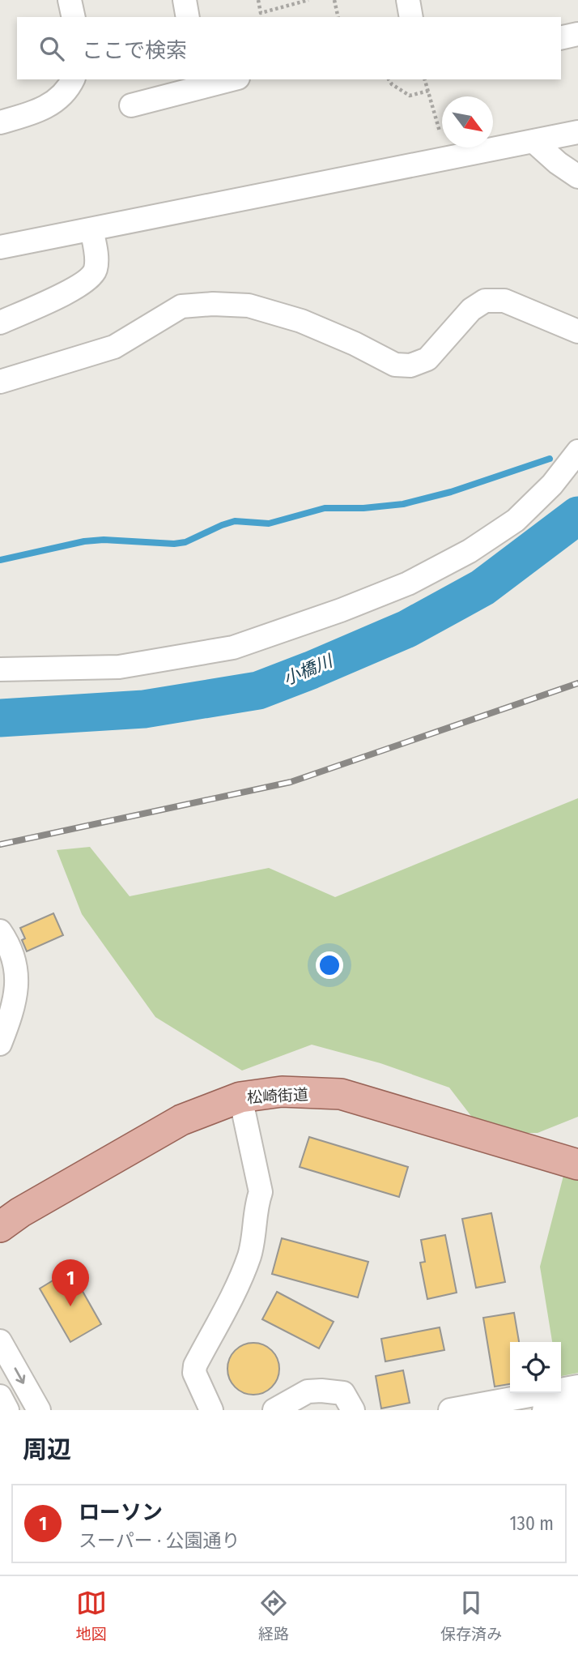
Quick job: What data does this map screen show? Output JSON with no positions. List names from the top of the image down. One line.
{"streets":{"main road":["松崎街道"]},"water":["小橋川"],"north":"bottom right","page":{"search":"ここで検索","pins":"1","heading":"周辺","list":[{"mark":"1","name":"ローソン","note":"スーパー · 公園通り","value":"130 m"}],"nav":["地図","経路","保存済み"]}}
